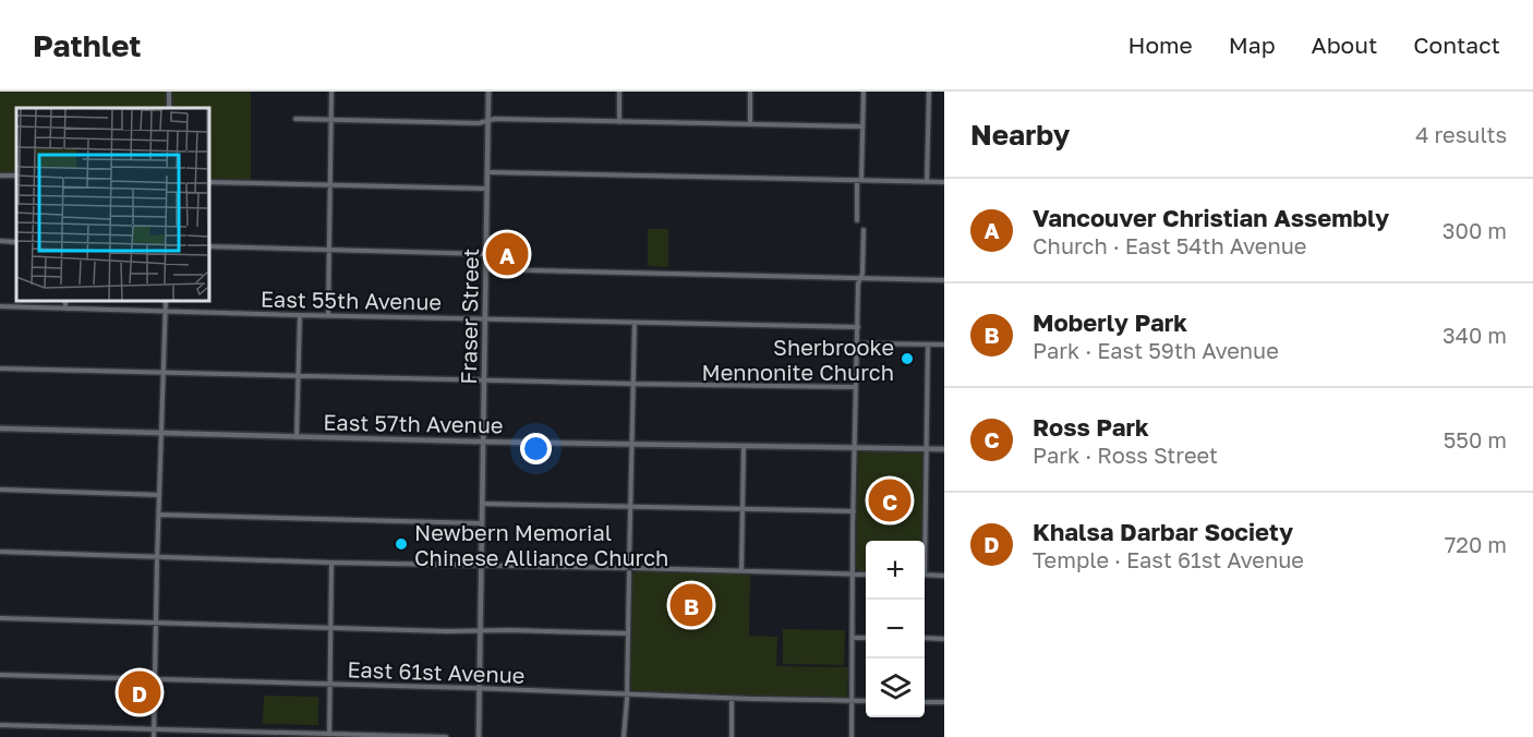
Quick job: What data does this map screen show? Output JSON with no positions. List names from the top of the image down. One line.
{"streets":{"street":["East 55th Avenue","Fraser Street","East 57th Avenue","East 61st Avenue"]},"crossings":[["East 55th Avenue","Fraser Street"],["Fraser Street","East 57th Avenue"],["Fraser Street","East 61st Avenue"]],"places":["Sherbrooke Mennonite Church","Newbern Memorial Chinese Alliance Church"],"page":{"header":"Pathlet","nav":["Home","Map","About","Contact"],"heading":["Nearby","4 results"],"list":[{"mark":"A","name":"Vancouver Christian Assembly","note":"Church · East 54th Avenue","value":"300 m"},{"mark":"B","name":"Moberly Park","note":"Park · East 59th Avenue","value":"340 m"},{"mark":"C","name":"Ross Park","note":"Park · Ross Street","value":"550 m"},{"mark":"D","name":"Khalsa Darbar Society","note":"Temple · East 61st Avenue","value":"720 m"}],"pins":["A","C","B","D"],"map_buttons":["+","−"]}}
